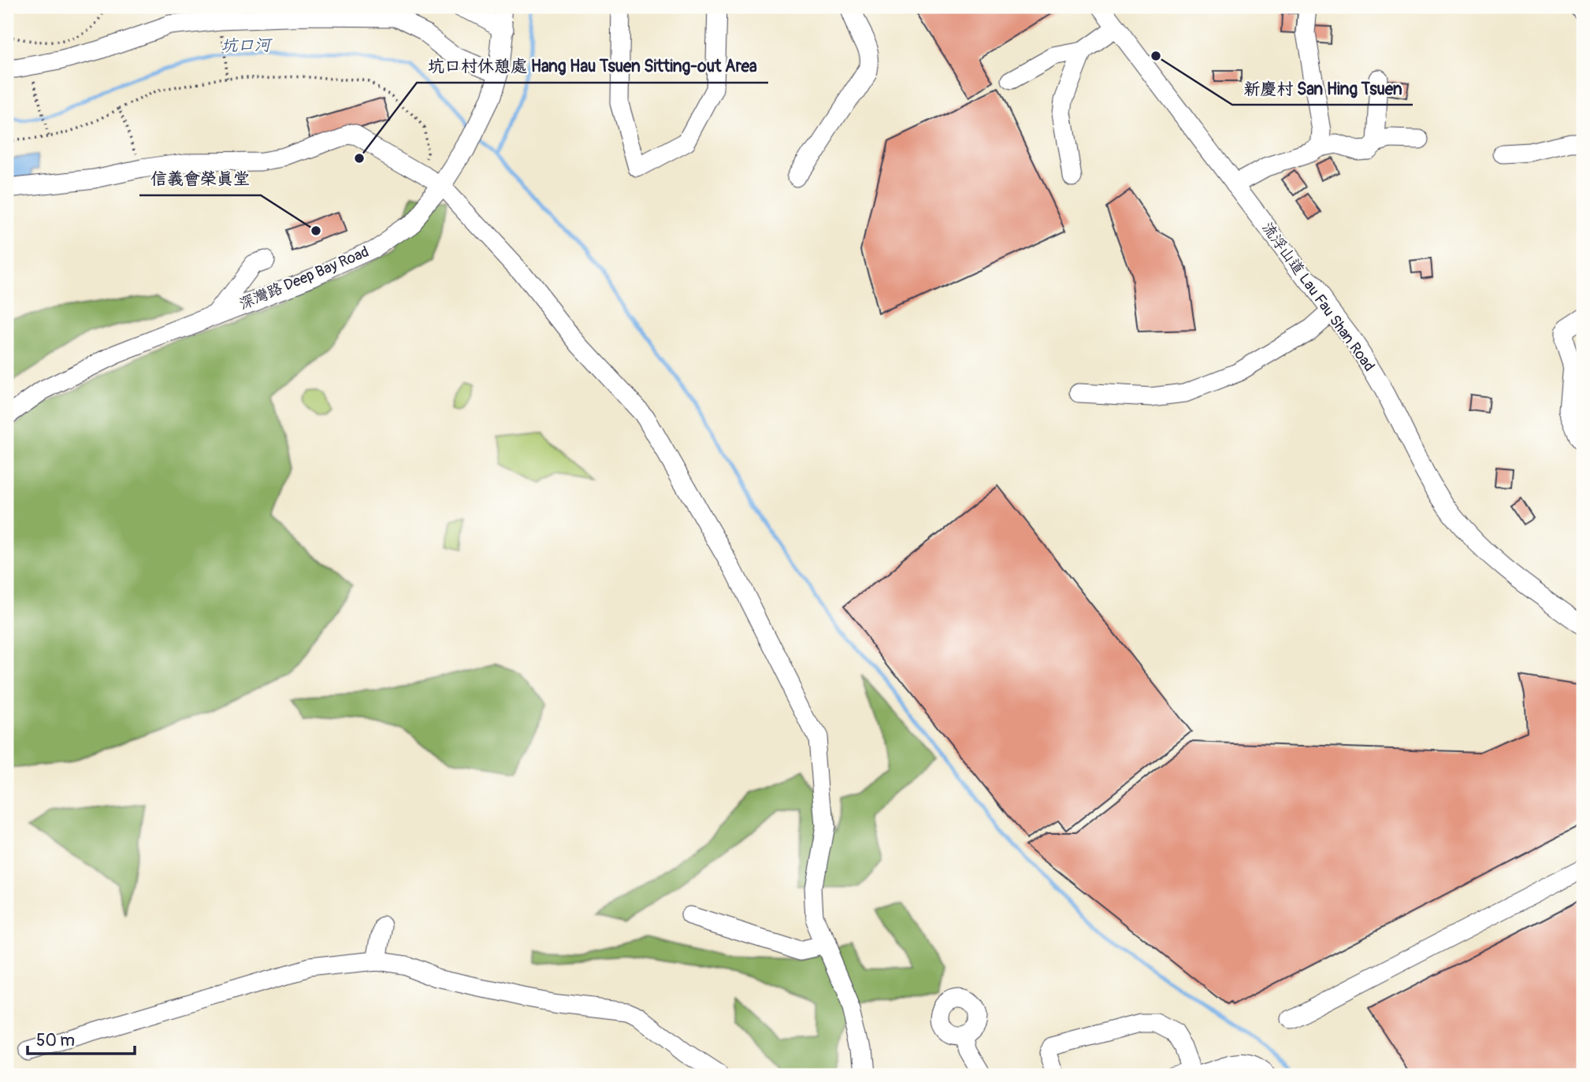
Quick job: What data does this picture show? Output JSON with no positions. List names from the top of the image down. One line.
{"streets":{"street":["深灣路 Deep Bay Road","流浮山道 Lau Fau Shan Road"]},"water":["坑口河"],"places":["新慶村 San Hing Tsuen","坑口村休憩處 Hang Hau Tsuen Sitting-out Area","信義會榮真堂"],"scale_bar":"50 m"}
